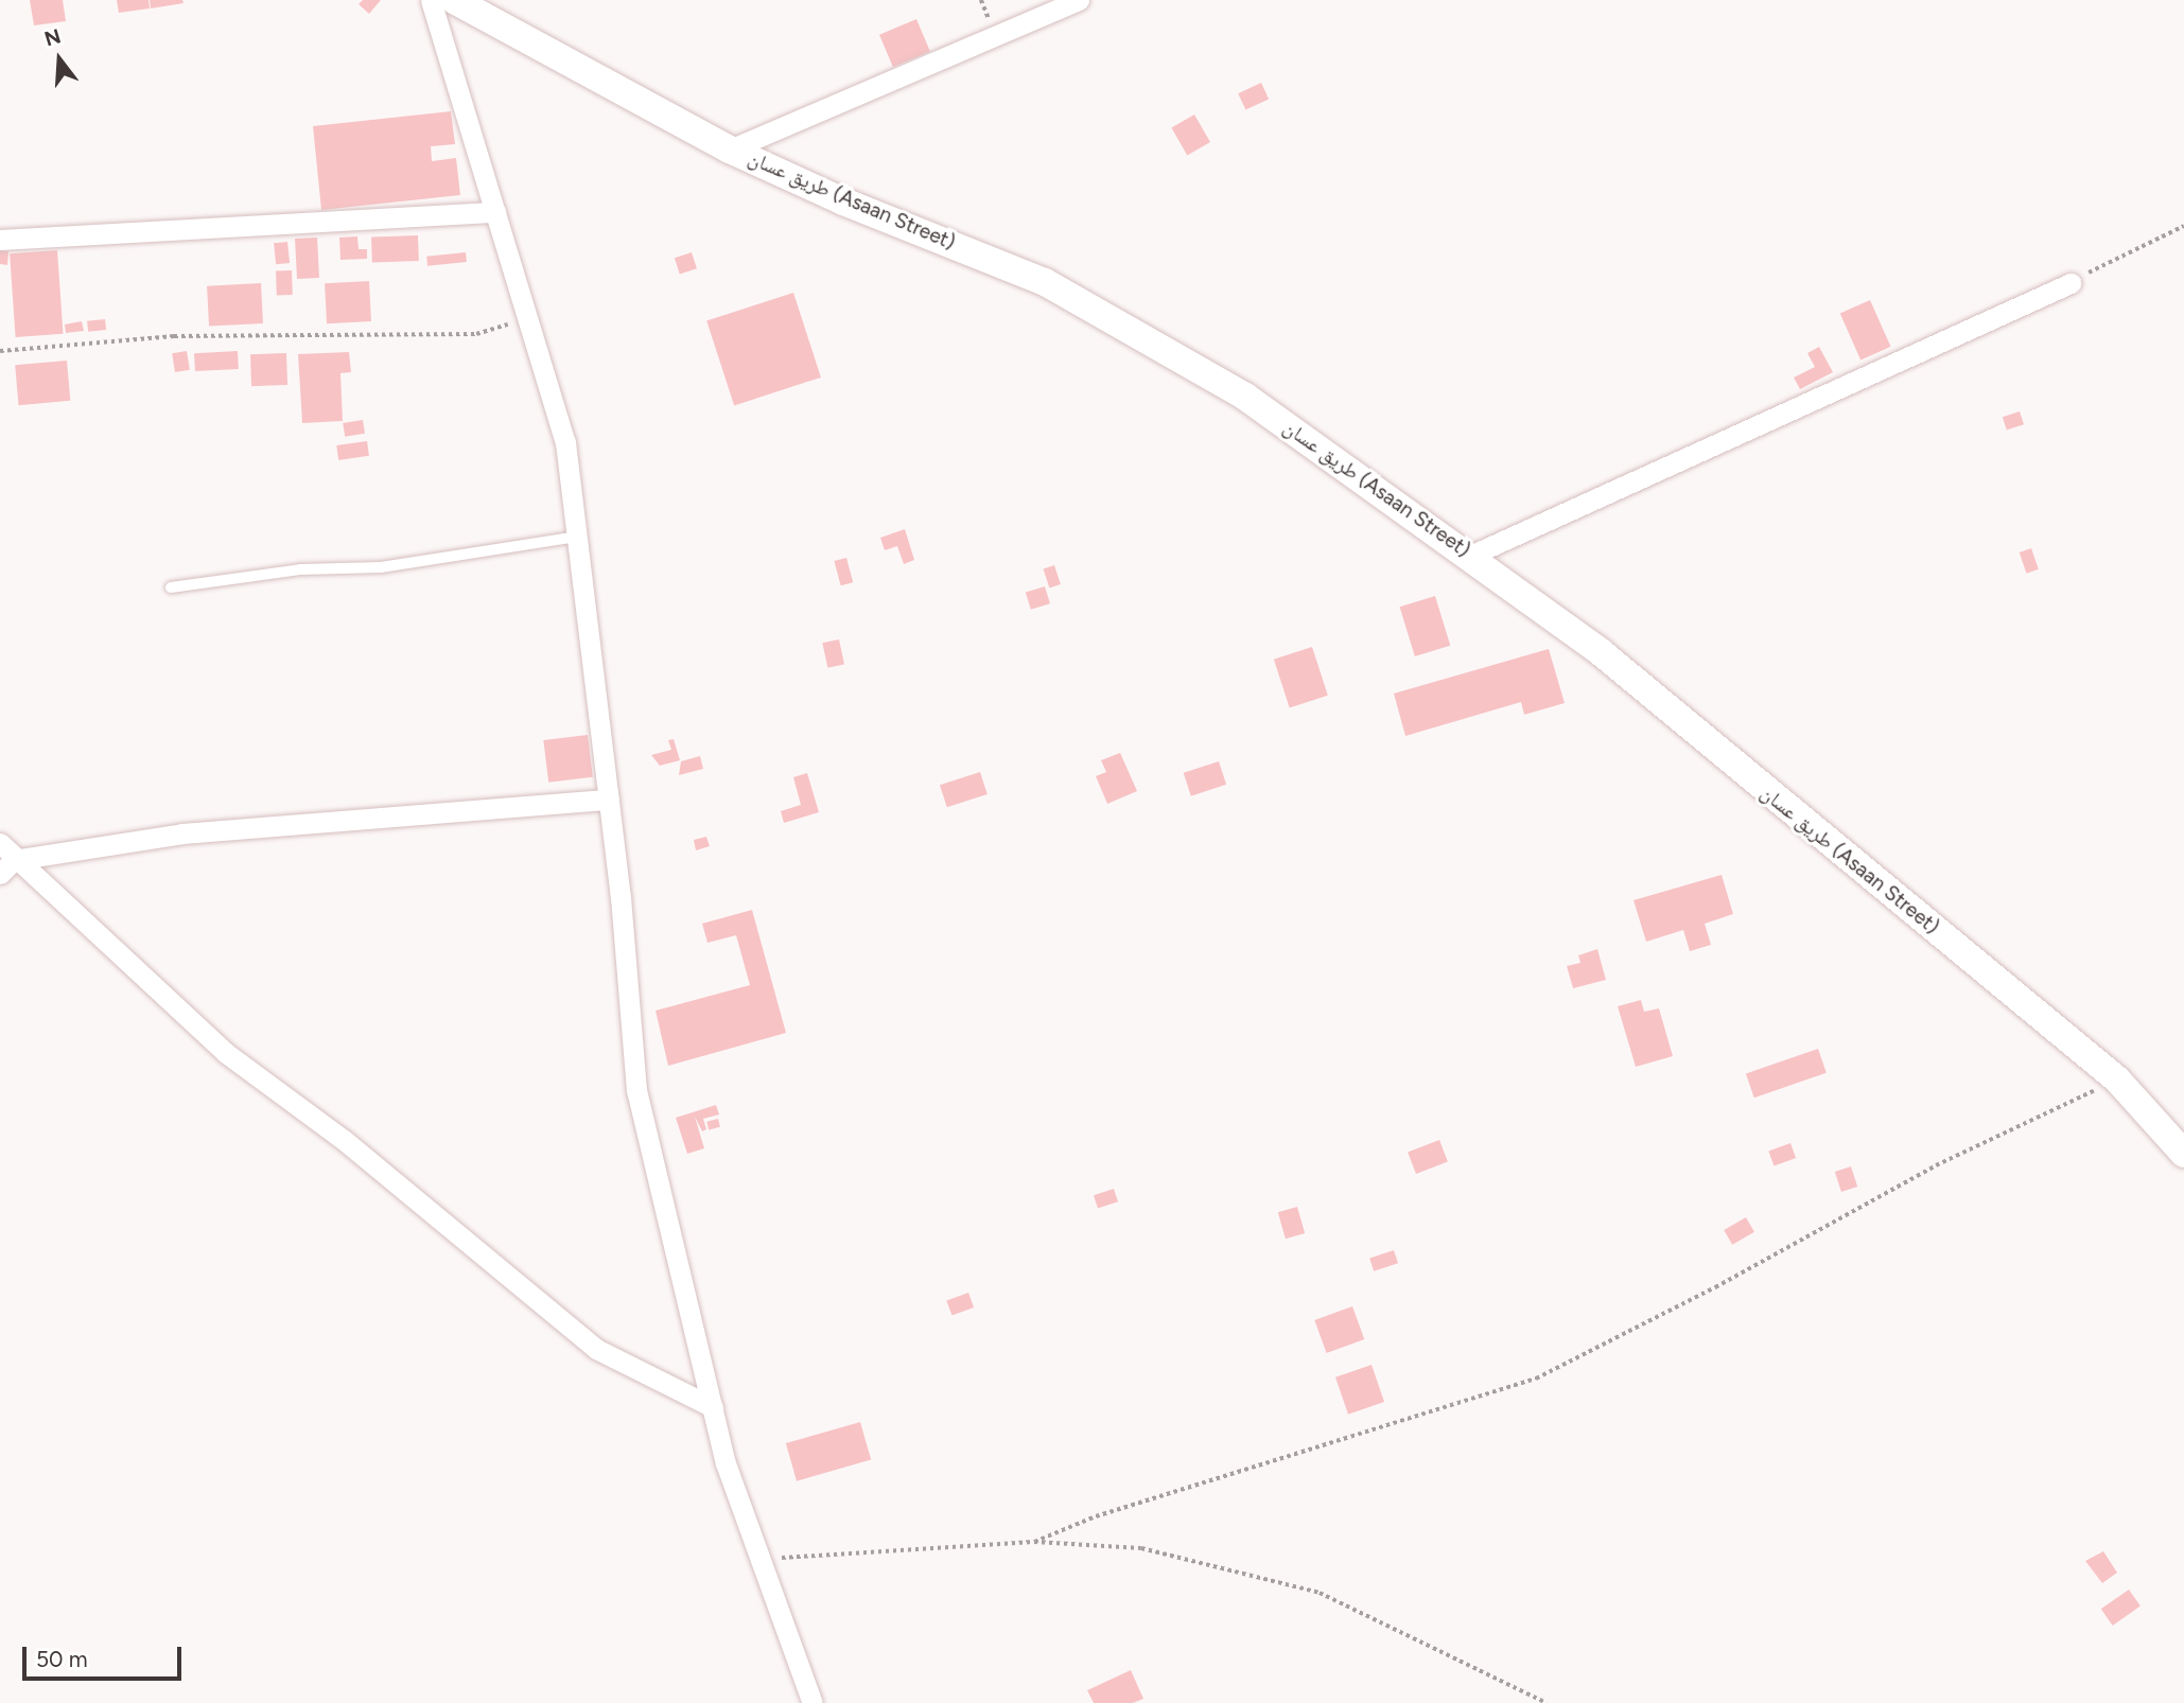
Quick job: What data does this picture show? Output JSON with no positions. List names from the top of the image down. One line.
{"streets":{"street":["طريق عسان (Asaan Street)"]},"scale_bar":"50 m","north":"top"}
